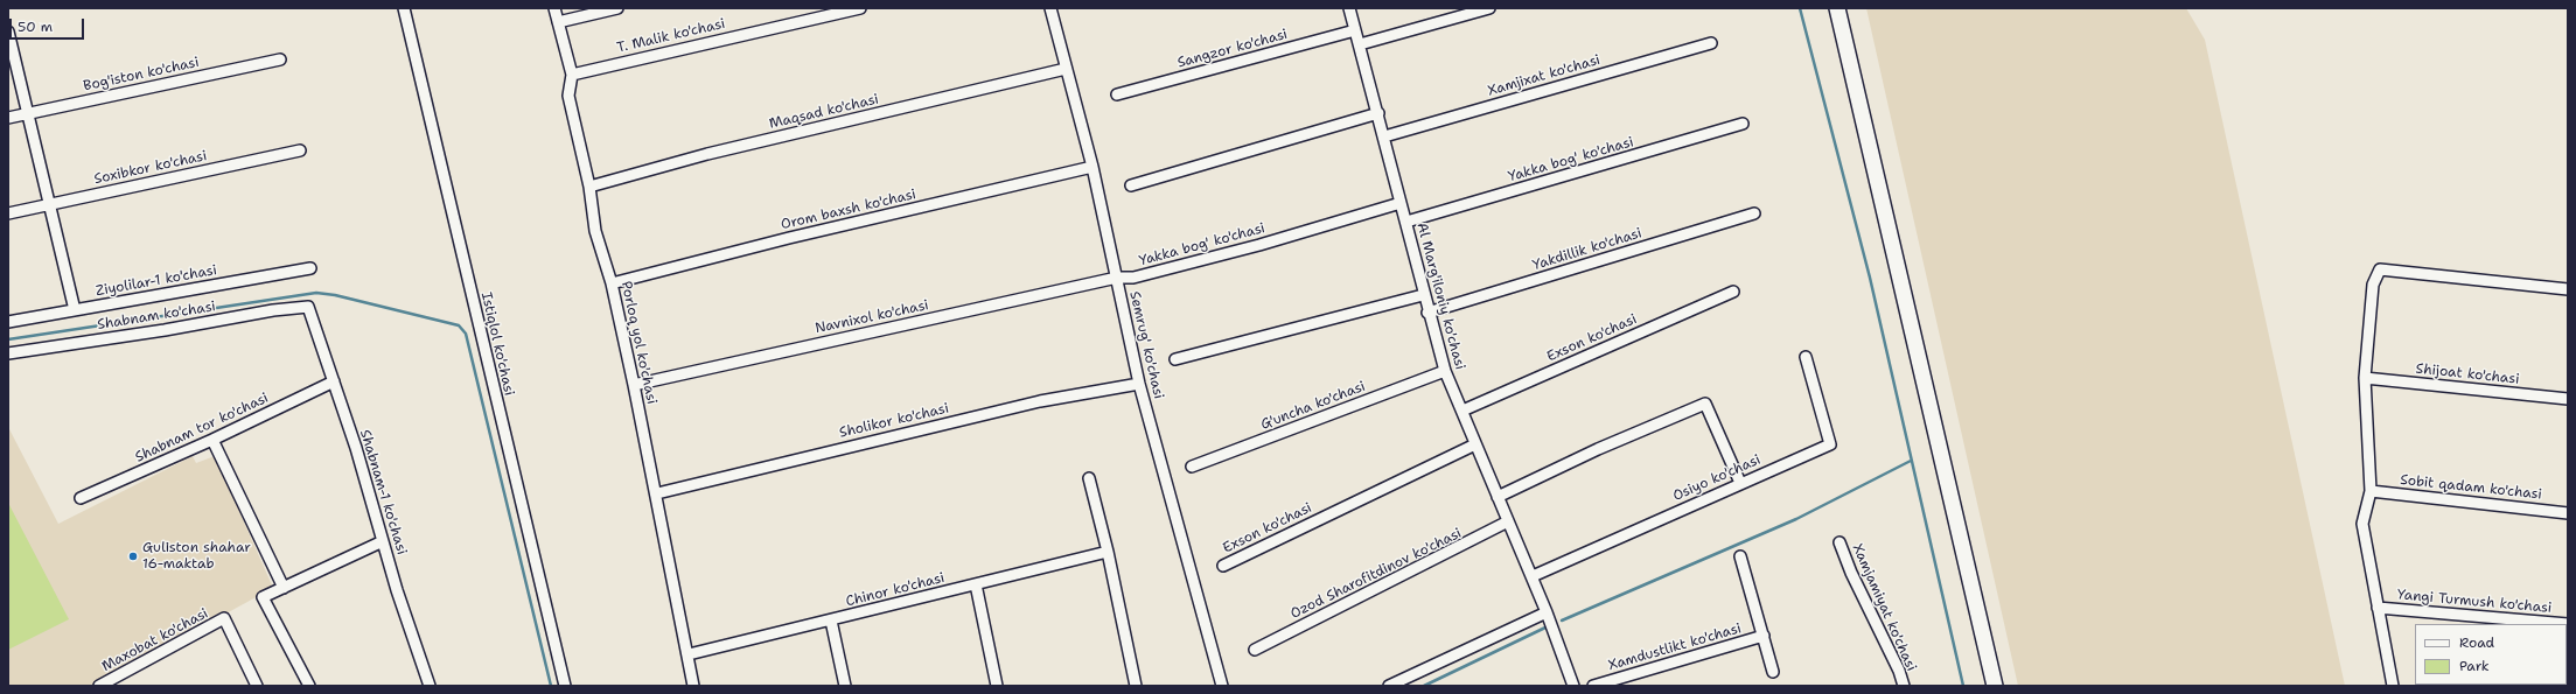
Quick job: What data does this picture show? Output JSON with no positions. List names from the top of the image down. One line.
{"streets":{"street":["T. Malik ko'chasi","Sangzor ko'chasi","Bog'iston ko'chasi","Xamjixat ko'chasi","Maqsad ko'chasi","Yakka bog' ko'chasi","Soxibkor ko'chasi","Orom baxsh ko'chasi","Yakdillik ko'chasi","Ziyolilar-1 ko'chasi","Al Marg'iloniy ko'chasi","Shabnam ko'chasi","Navnixol ko'chasi","Exson ko'chasi","Porloq yol ko'chasi","Istiqlol ko'chasi","Semrug' ko'chasi","Shijoat ko'chasi","G'uncha ko'chasi","Sholikor ko'chasi","Shabnam tor ko'chasi","Osiyo ko'chasi","Sobit qadam ko'chasi","Shabnam-1 ko'chasi","Ozod Sharofitdinov ko'chasi","Chinor ko'chasi","Yangi Turmush ko'chasi","Xamjamiyat ko'chasi","Maxobat ko'chasi","Xamdustlikt ko'chasi"]},"crossings":[["T. Malik ko'chasi","Porloq yol ko'chasi"],["Sangzor ko'chasi","Al Marg'iloniy ko'chasi"],["Xamjixat ko'chasi","Al Marg'iloniy ko'chasi"],["Maqsad ko'chasi","Porloq yol ko'chasi"],["Maqsad ko'chasi","Semrug' ko'chasi"],["Yakka bog' ko'chasi","Al Marg'iloniy ko'chasi"],["Yakka bog' ko'chasi","Navnixol ko'chasi"],["Yakka bog' ko'chasi","Semrug' ko'chasi"],["Orom baxsh ko'chasi","Porloq yol ko'chasi"],["Orom baxsh ko'chasi","Semrug' ko'chasi"],["Yakdillik ko'chasi","Al Marg'iloniy ko'chasi"],["Al Marg'iloniy ko'chasi","Exson ko'chasi"],["Al Marg'iloniy ko'chasi","G'uncha ko'chasi"],["Al Marg'iloniy ko'chasi","Osiyo ko'chasi"],["Al Marg'iloniy ko'chasi","Ozod Sharofitdinov ko'chasi"],["Shabnam ko'chasi","Shabnam-1 ko'chasi"],["Navnixol ko'chasi","Porloq yol ko'chasi"],["Navnixol ko'chasi","Semrug' ko'chasi"],["Porloq yol ko'chasi","Sholikor ko'chasi"],["Porloq yol ko'chasi","Chinor ko'chasi"],["Semrug' ko'chasi","Sholikor ko'chasi"],["Shabnam tor ko'chasi","Shabnam-1 ko'chasi"]],"places":["Guliston shahar 16-maktab"],"legend":["Road","Park"],"scale_bar":"50 m"}
